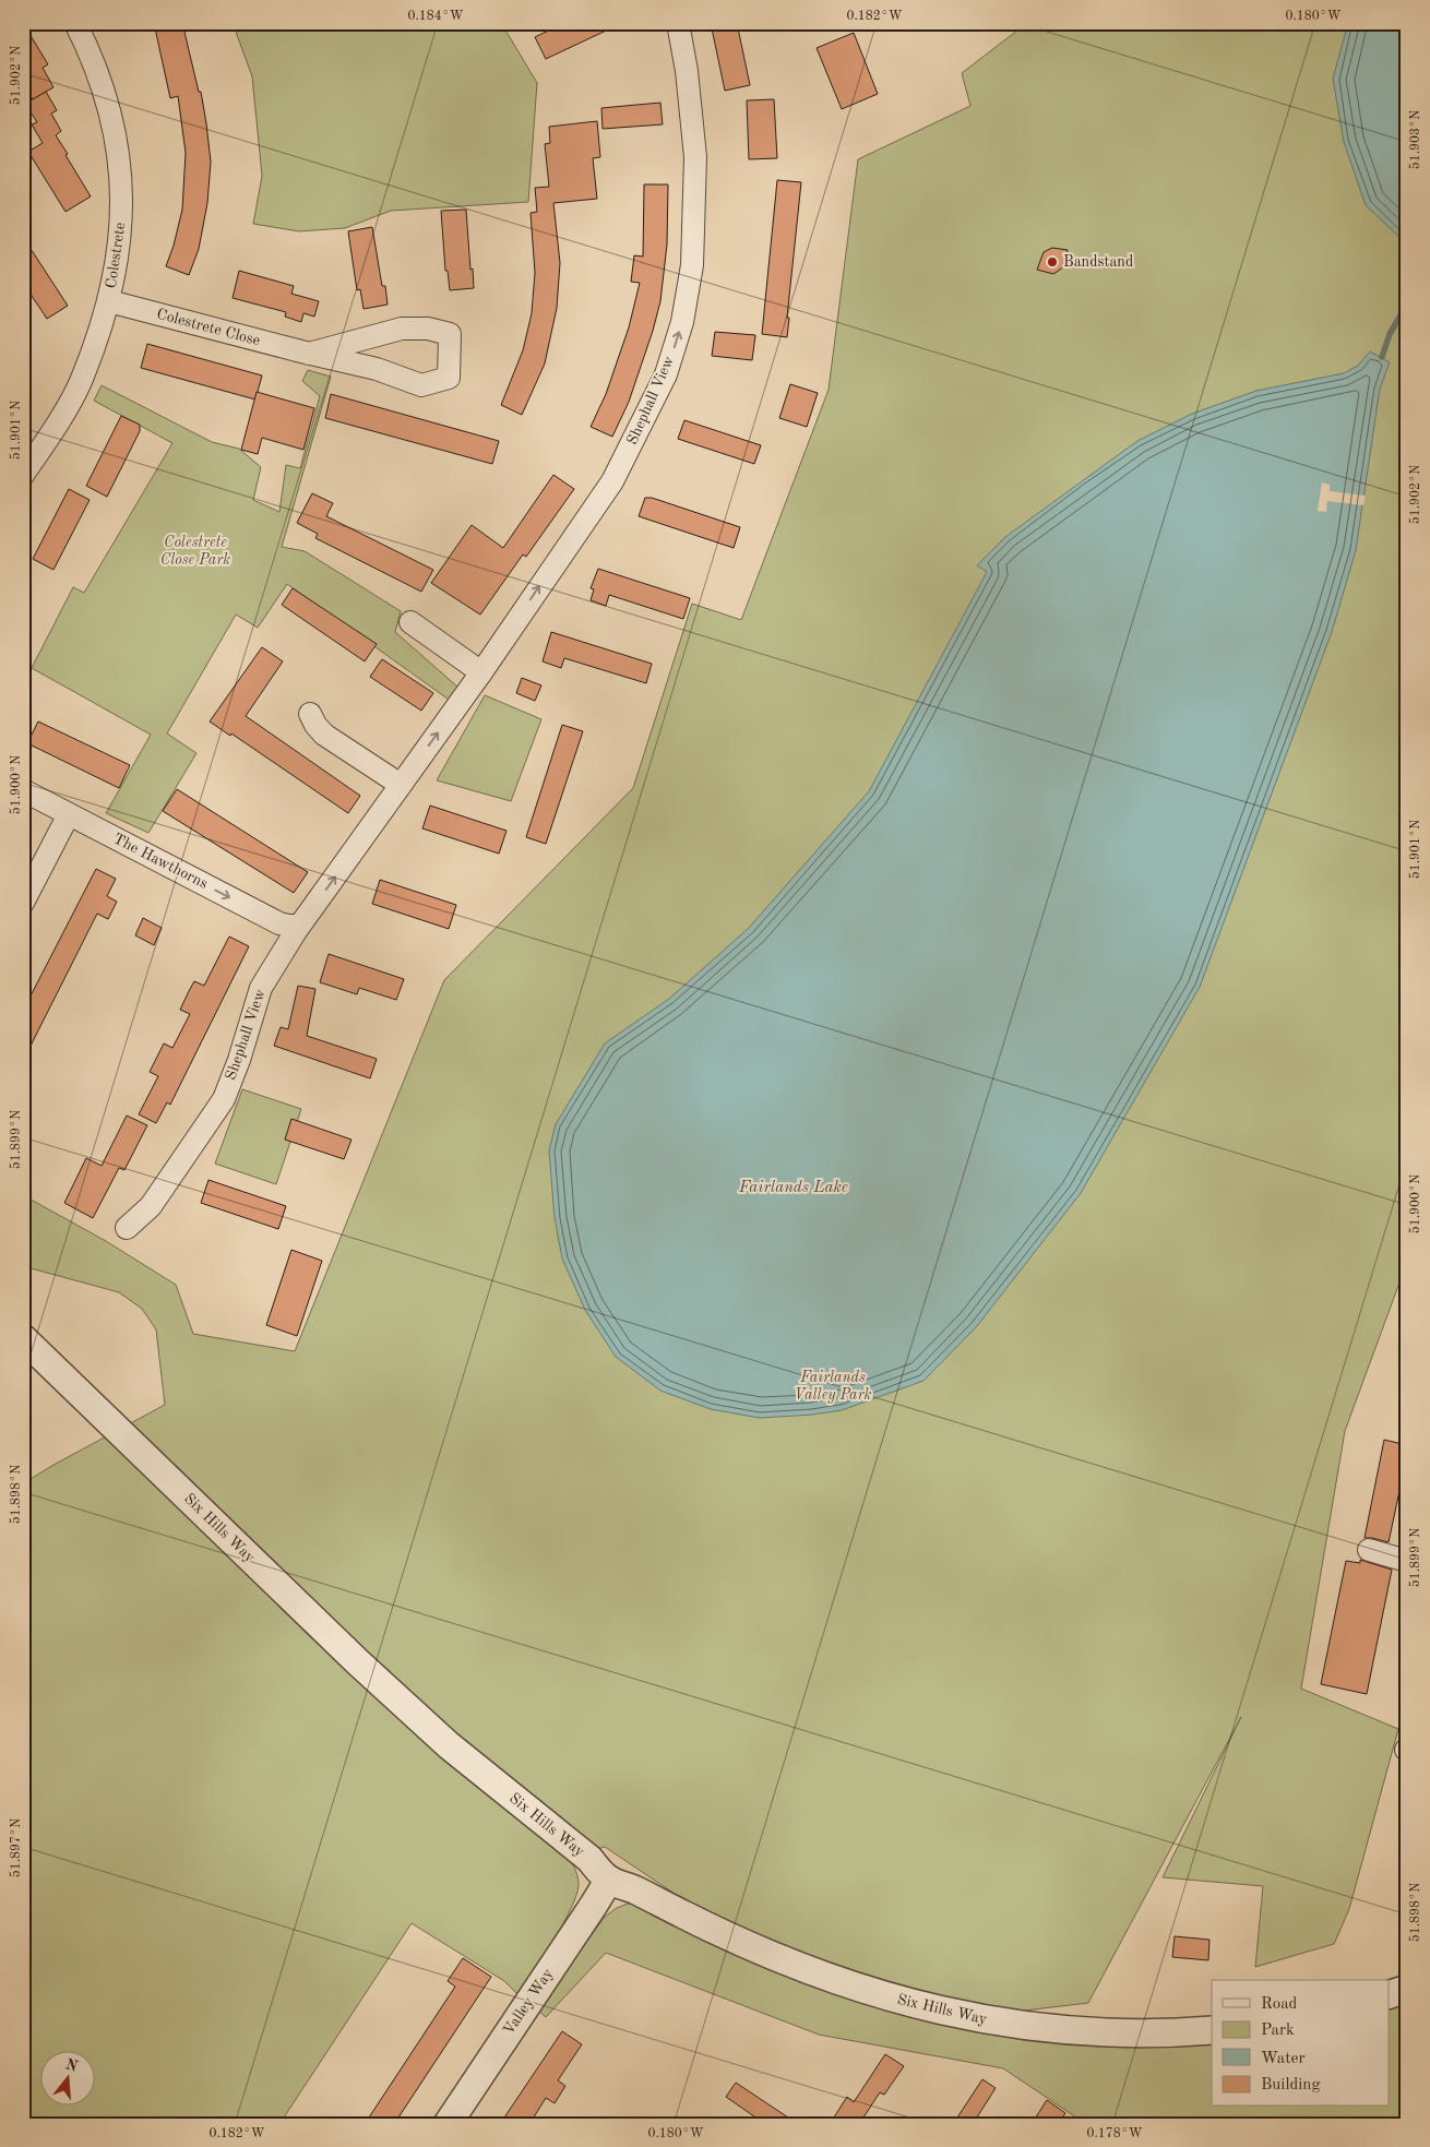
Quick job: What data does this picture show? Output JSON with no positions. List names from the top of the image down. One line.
{"streets":{"street":["Colestrete","Colestrete Close","Shephall View","The Hawthorns","Six Hills Way","Valley Way"]},"crossings":[["Colestrete","Colestrete Close"],["Shephall View","The Hawthorns"],["Six Hills Way","Valley Way"]],"one_way":["Shephall View","The Hawthorns"],"water":["Fairlands Lake"],"parks":["Colestrete Close Park","Fairlands Valley Park"],"places":["Bandstand"],"legend":["Road","Park","Water","Building"],"north":"top","coordinates":["0.184°W","0.182°W","0.180°W","51.902°N","51.903°N","51.901°N","51.900°N","51.899°N","51.898°N","51.897°N","0.178°W"]}
